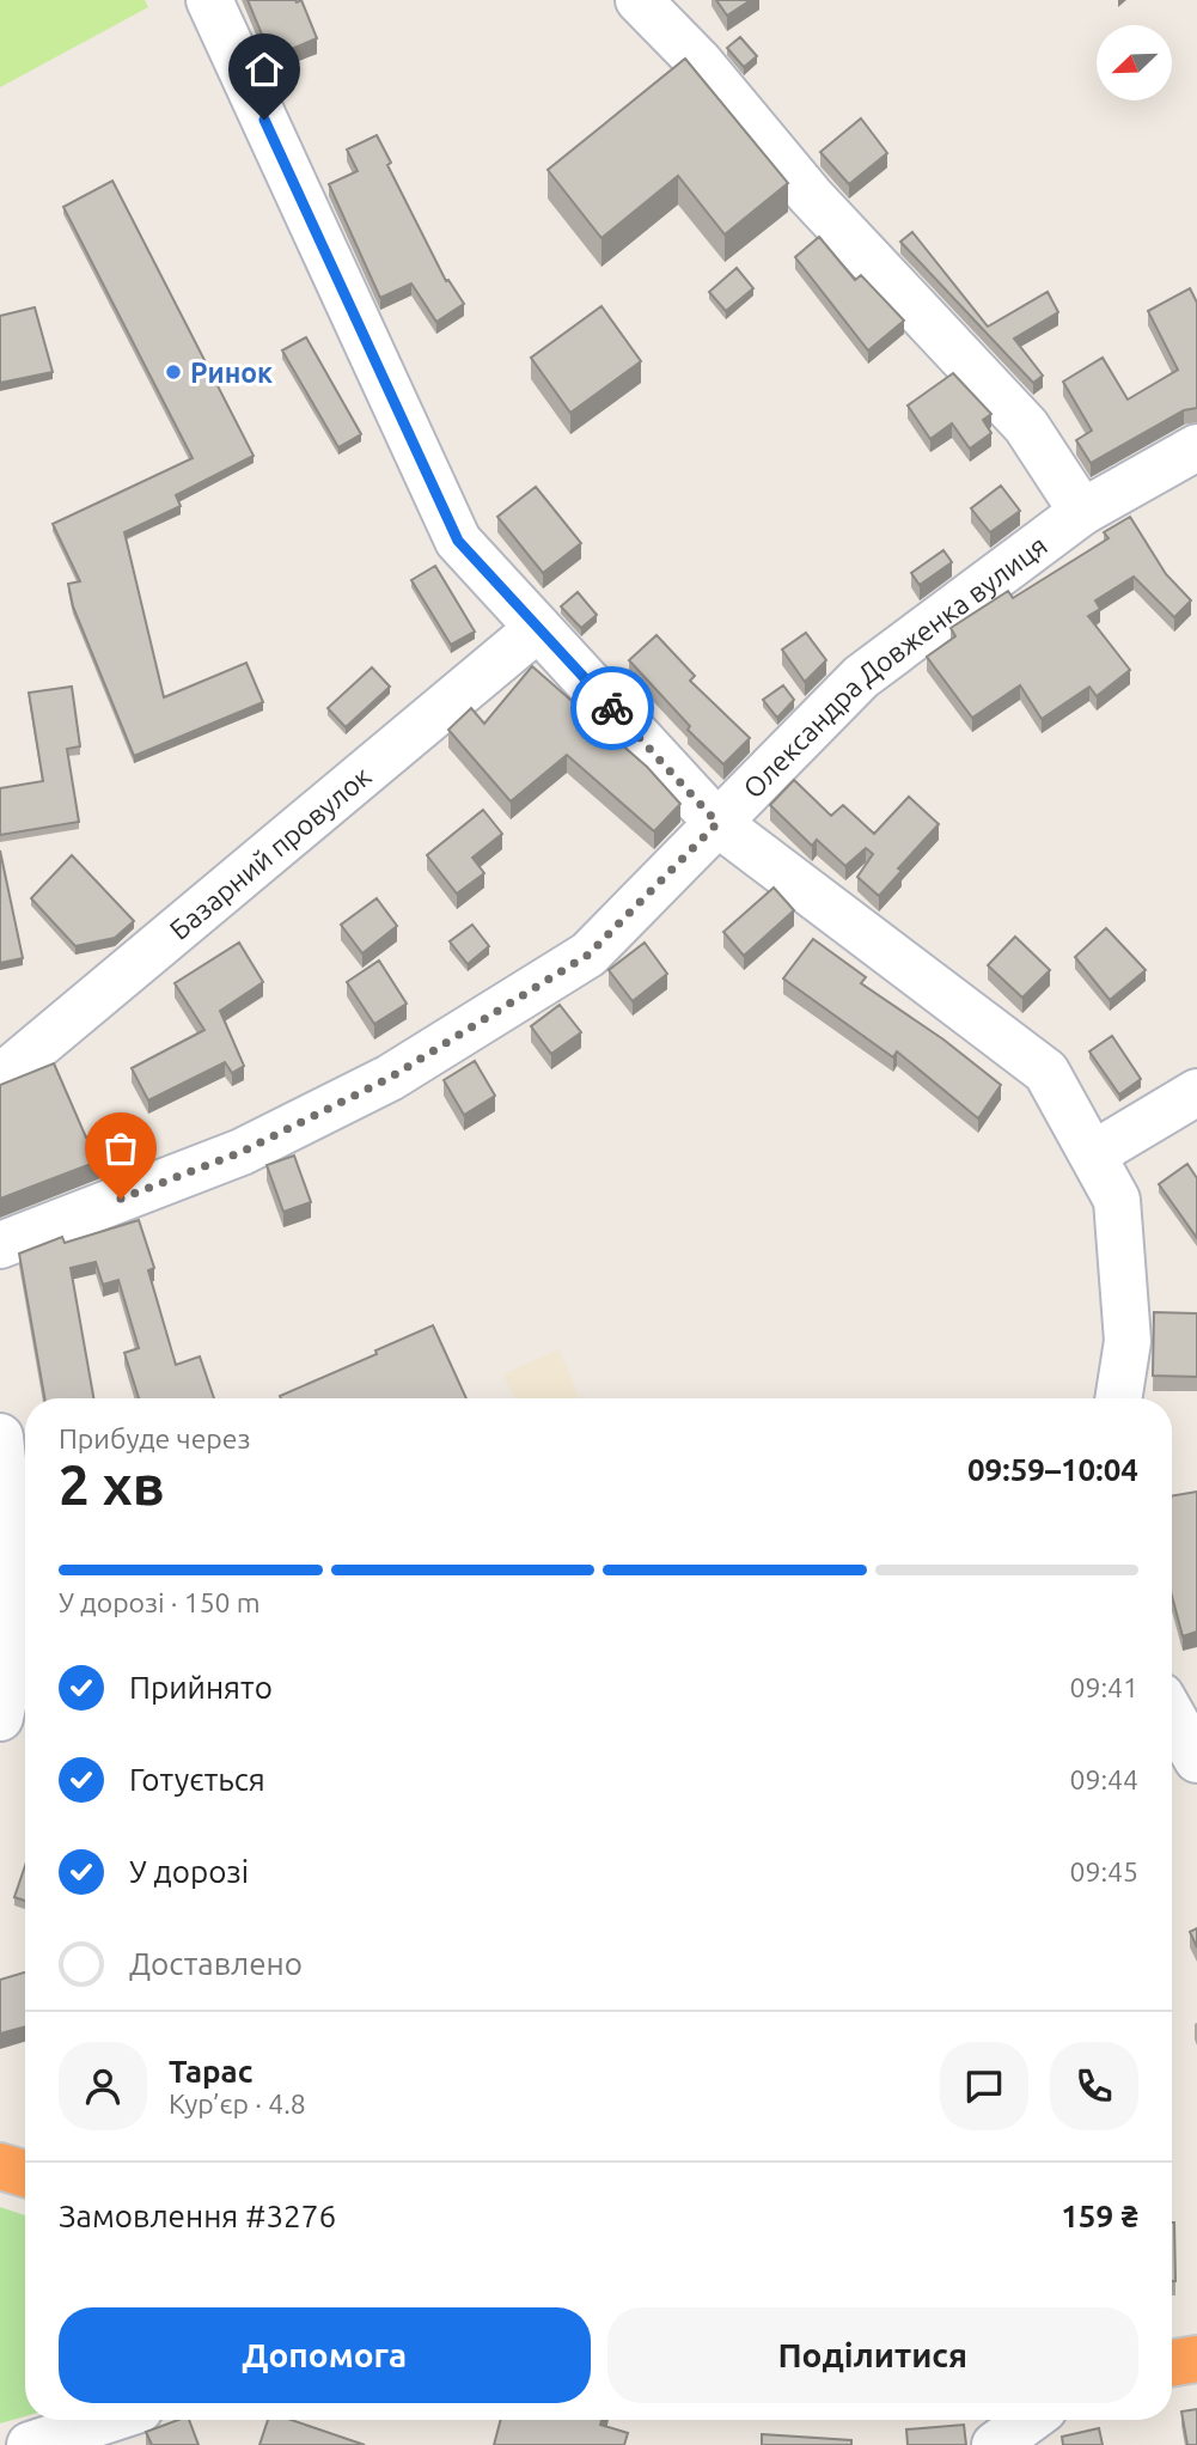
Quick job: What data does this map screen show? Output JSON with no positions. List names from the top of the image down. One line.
{"streets":{"street":["Олександра Довженка вулиця","Базарний провулок"]},"places":["Ринок"],"north":"bottom left","page":{"heading":["2 хв","Прибуде через","09:59–10:04"],"panel":["Тарас","Кур’єр · 4.8","Замовлення #3276","159 ₴"],"bar":"У дорозі · 150 m","list":[["Прийнято","09:41"],["Готується","09:44"],["У дорозі","09:45"],"Доставлено"],"buttons":["Допомога","Поділитися"]}}
